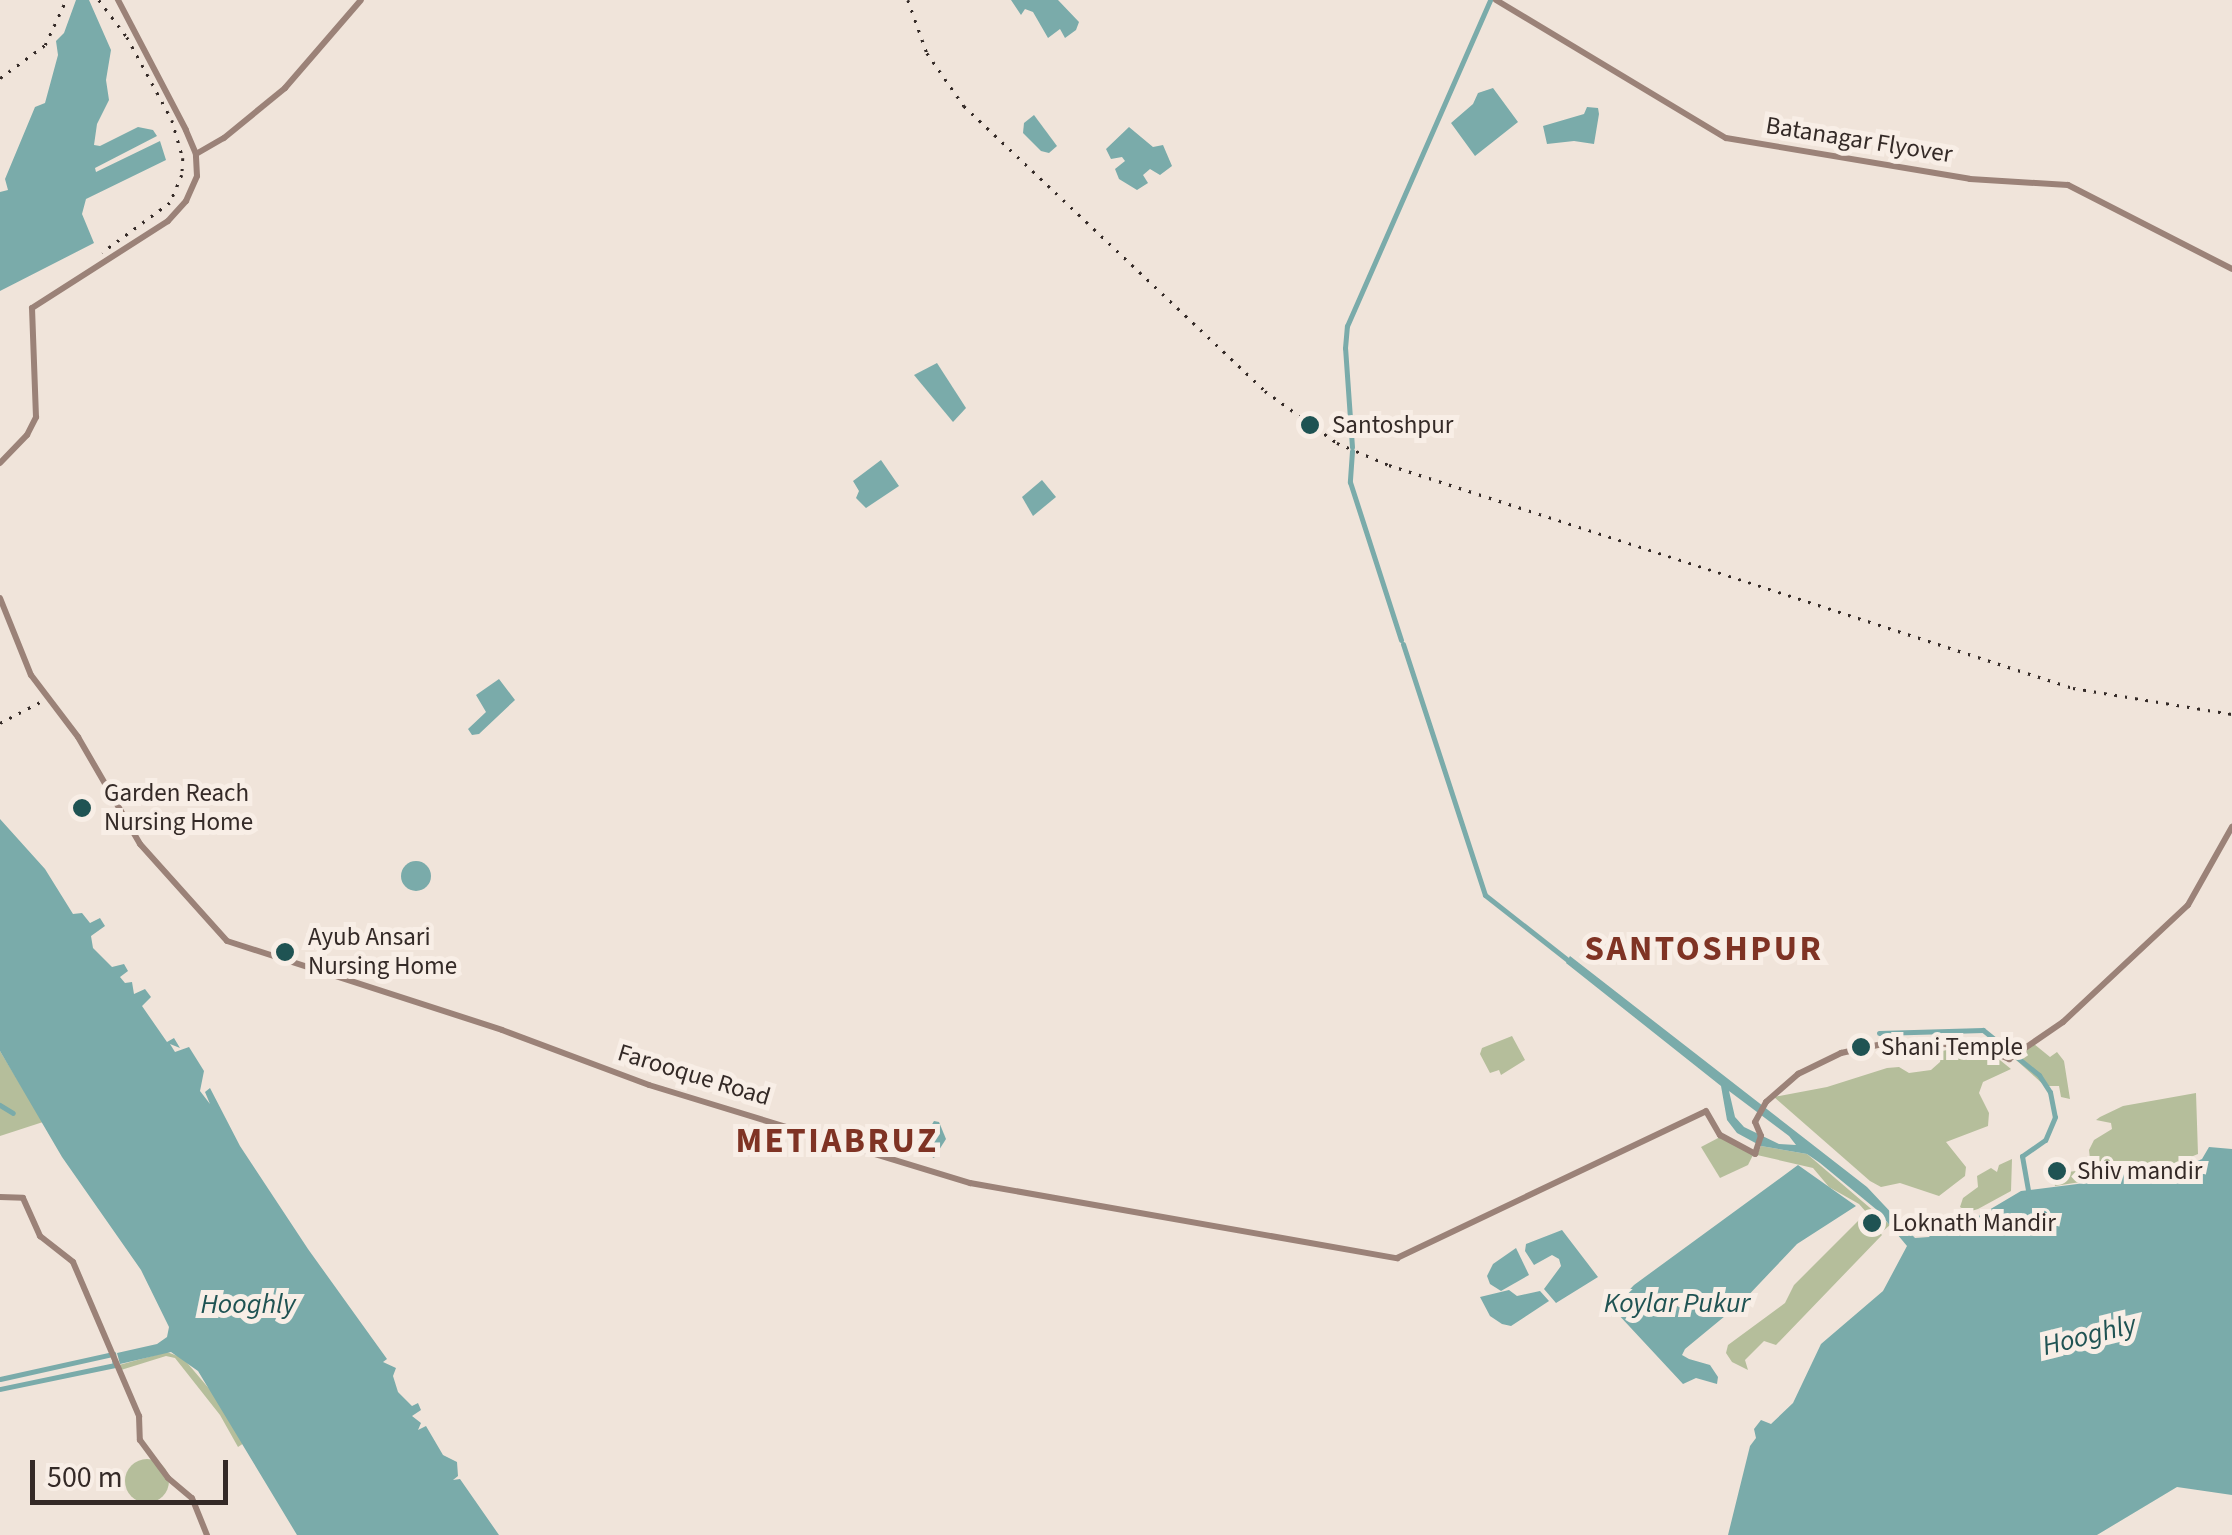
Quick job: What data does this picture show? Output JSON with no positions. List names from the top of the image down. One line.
{"streets":{"main road":["Batanagar Flyover","Farooque Road"]},"districts":["SANTOSHPUR","METIABRUZ"],"water":["Koylar Pukur","Hooghly"],"places":["Santoshpur","Garden Reach Nursing Home","Ayub Ansari Nursing Home","Shani Temple","Shiv mandir","Loknath Mandir"],"scale_bar":"500 m"}
